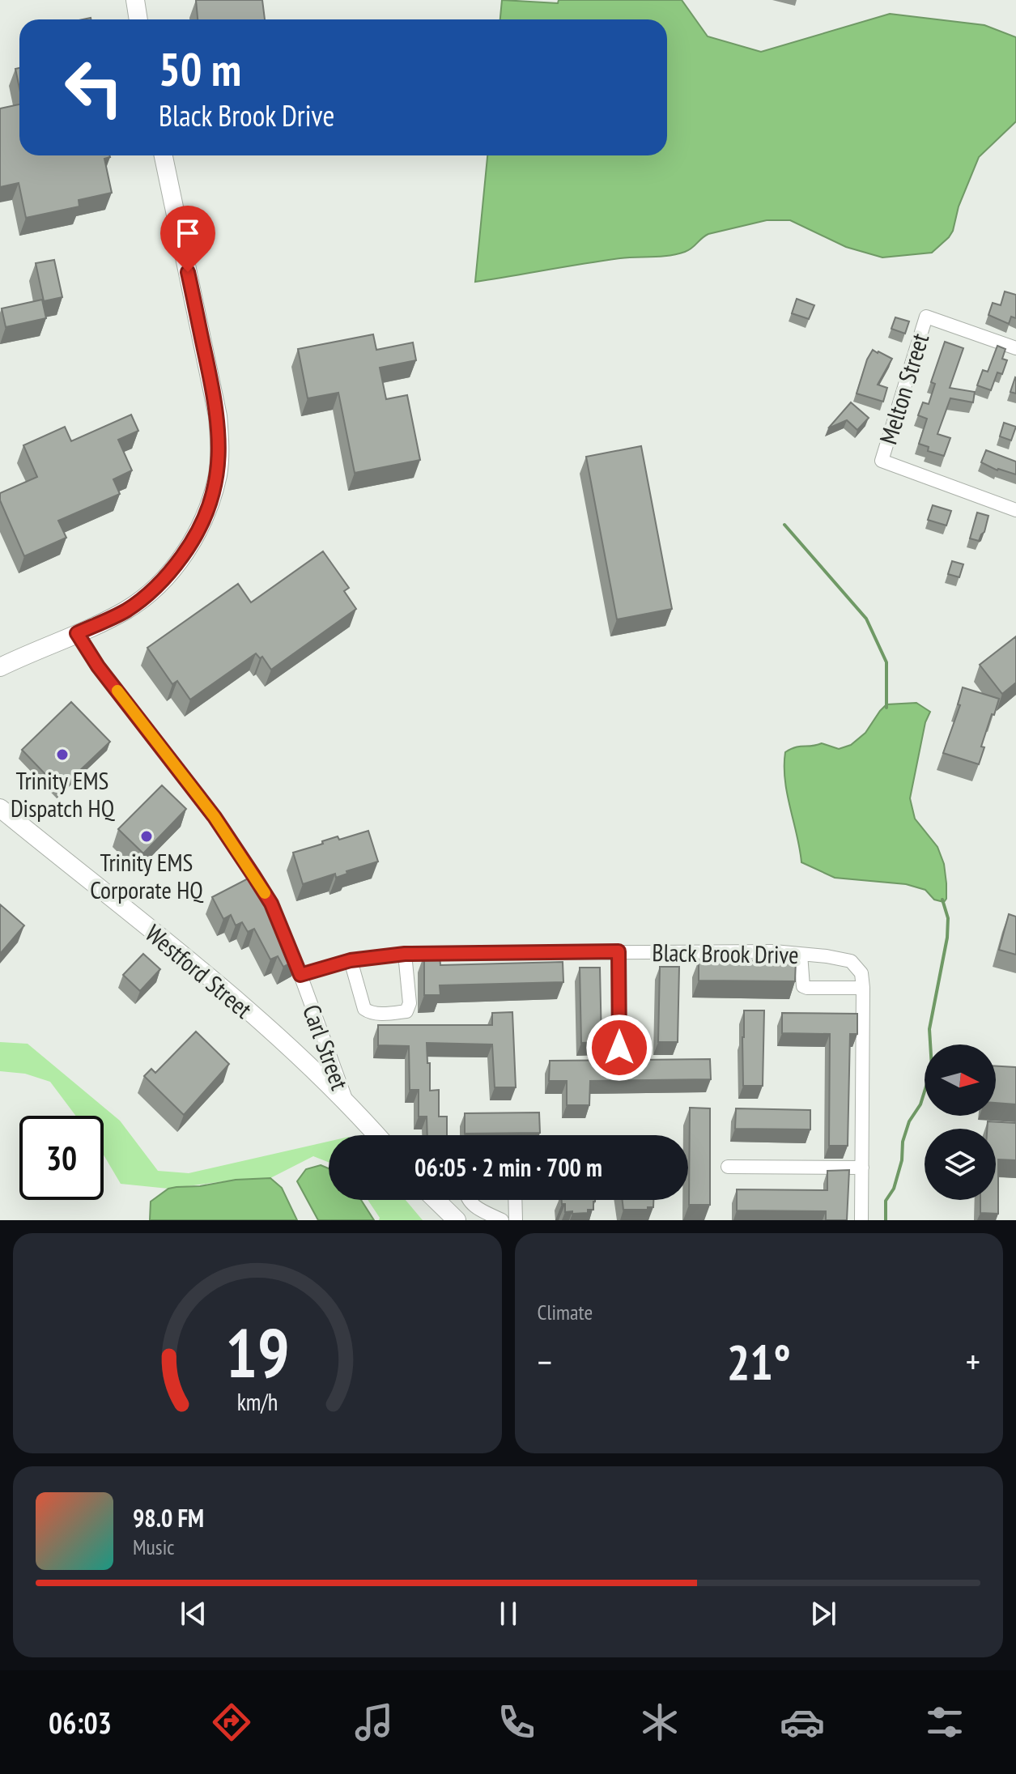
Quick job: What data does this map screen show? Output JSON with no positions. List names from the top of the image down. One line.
{"streets":{"street":["Melton Street","Black Brook Drive","Westford Street","Carl Street"]},"crossings":[["Black Brook Drive","Carl Street"],["Westford Street","Carl Street"]],"places":["Trinity EMS Dispatch HQ","Trinity EMS Corporate HQ"],"north":"right","page":{"turn":["50 m","Black Brook Drive"],"limit":"30","trip":"06:05 · 2 min · 700 m","tile":"Climate","heat":["−","21°","+"],"song":["98.0 FM","Music"],"tabs":"06:03","gauge":["19","km/h"]}}
